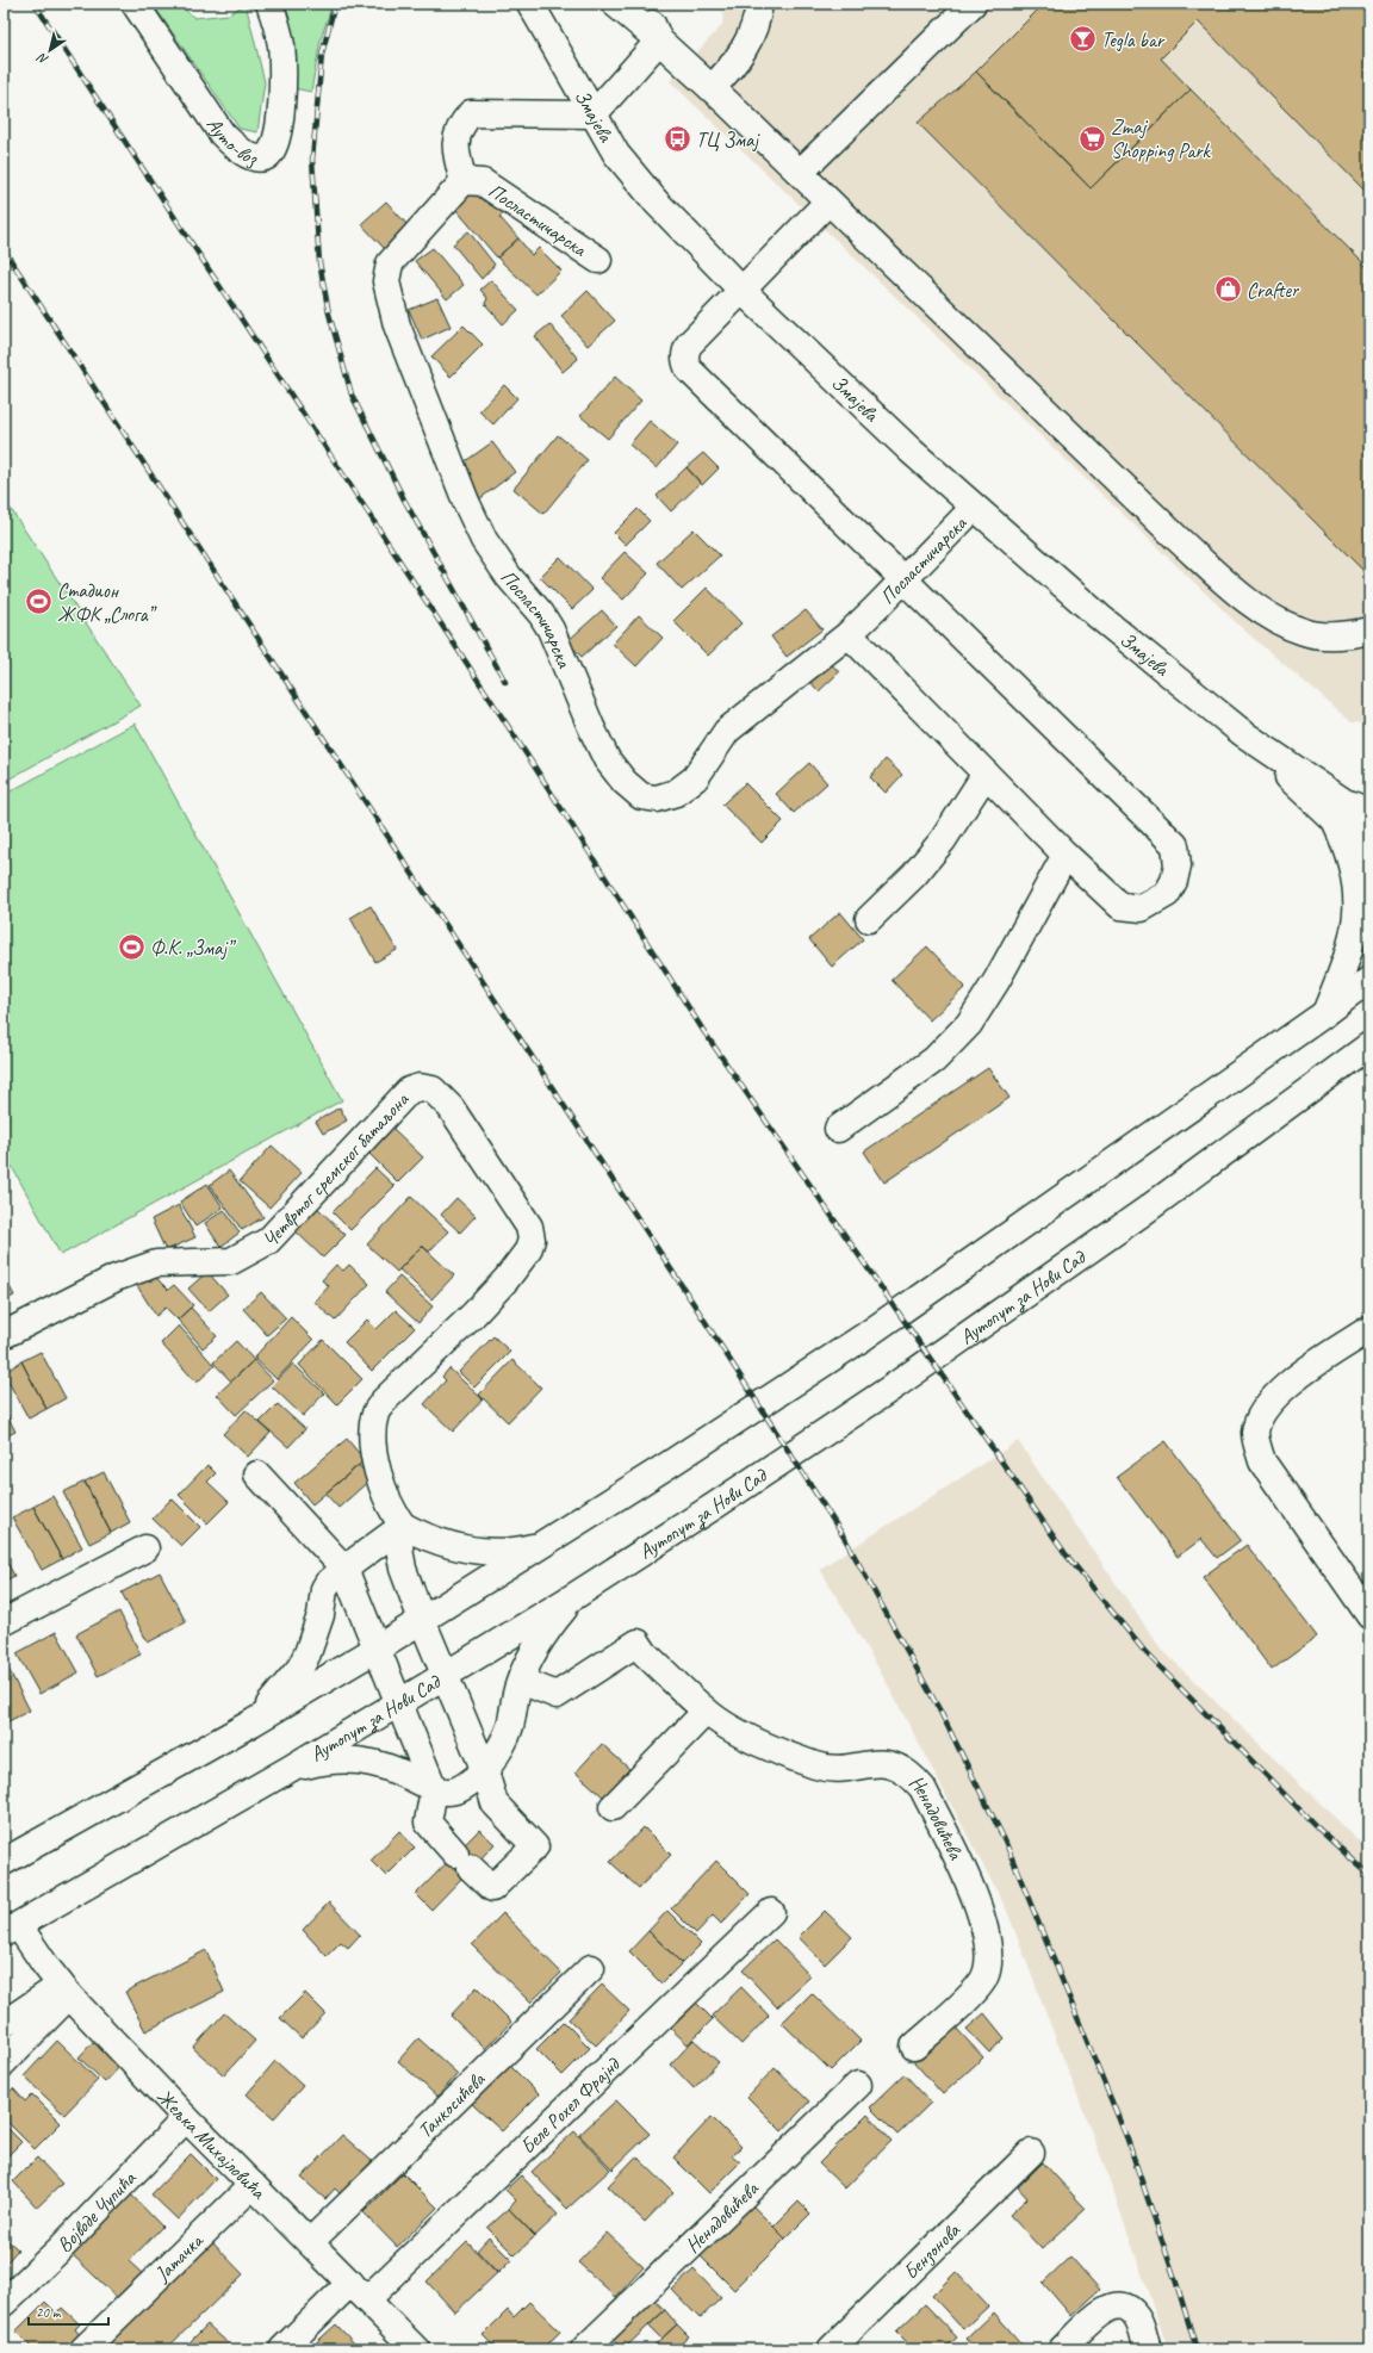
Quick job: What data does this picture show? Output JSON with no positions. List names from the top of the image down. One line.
{"streets":{"street":["Змајева","Ауто-воз","Посластичарска","Четвртог сремског батаљона","Аутопут за Нови Сад","Ненадовићева","Танкосићева","Беле Рохел Фрајнд","Жељка Михајловића","Војводе Чупића","Бензонова","Јатачка"]},"crossings":[["Змајева","Посластичарска"],["Аутопут за Нови Сад","Жељка Михајловића"],["Танкосићева","Жељка Михајловића"],["Беле Рохел Фрајнд","Жељка Михајловића"],["Жељка Михајловића","Војводе Чупића"],["Жељка Михајловића","Јатачка"]],"places":{"bar":["Tegla bar"],"supermarket":["Zmaj Shopping Park"],"bus stop":["ТЦ Змај"],"shop":["Crafter"],"sports":["Стадион ЖФК „Слога”","Ф.К. „Змај”"]},"scale_bar":"20 m","north":"bottom left"}
